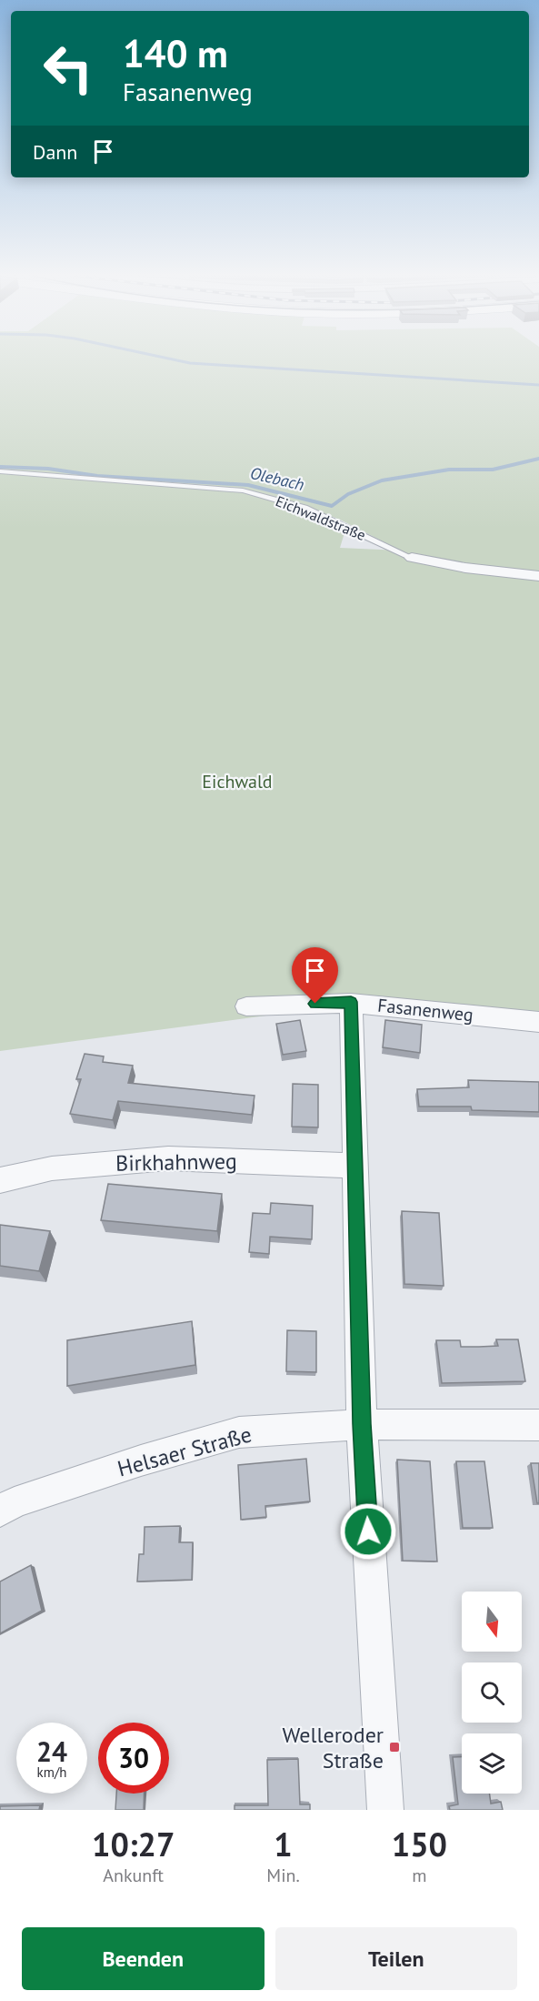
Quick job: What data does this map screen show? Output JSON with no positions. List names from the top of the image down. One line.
{"streets":{"street":["Eichwaldstraße","Fasanenweg","Birkhahnweg","Helsaer Straße"]},"water":["Olebach"],"parks":["Eichwald"],"places":{"transit":["Welleroder Straße"]},"north":"bottom","page":{"turn":["140 m","Fasanenweg"],"then":"Dann","speed":"24 km/h","limit":"30","eta":["10:27","Ankunft","1","Min.","150","m"],"buttons":["Beenden","Teilen"]}}
